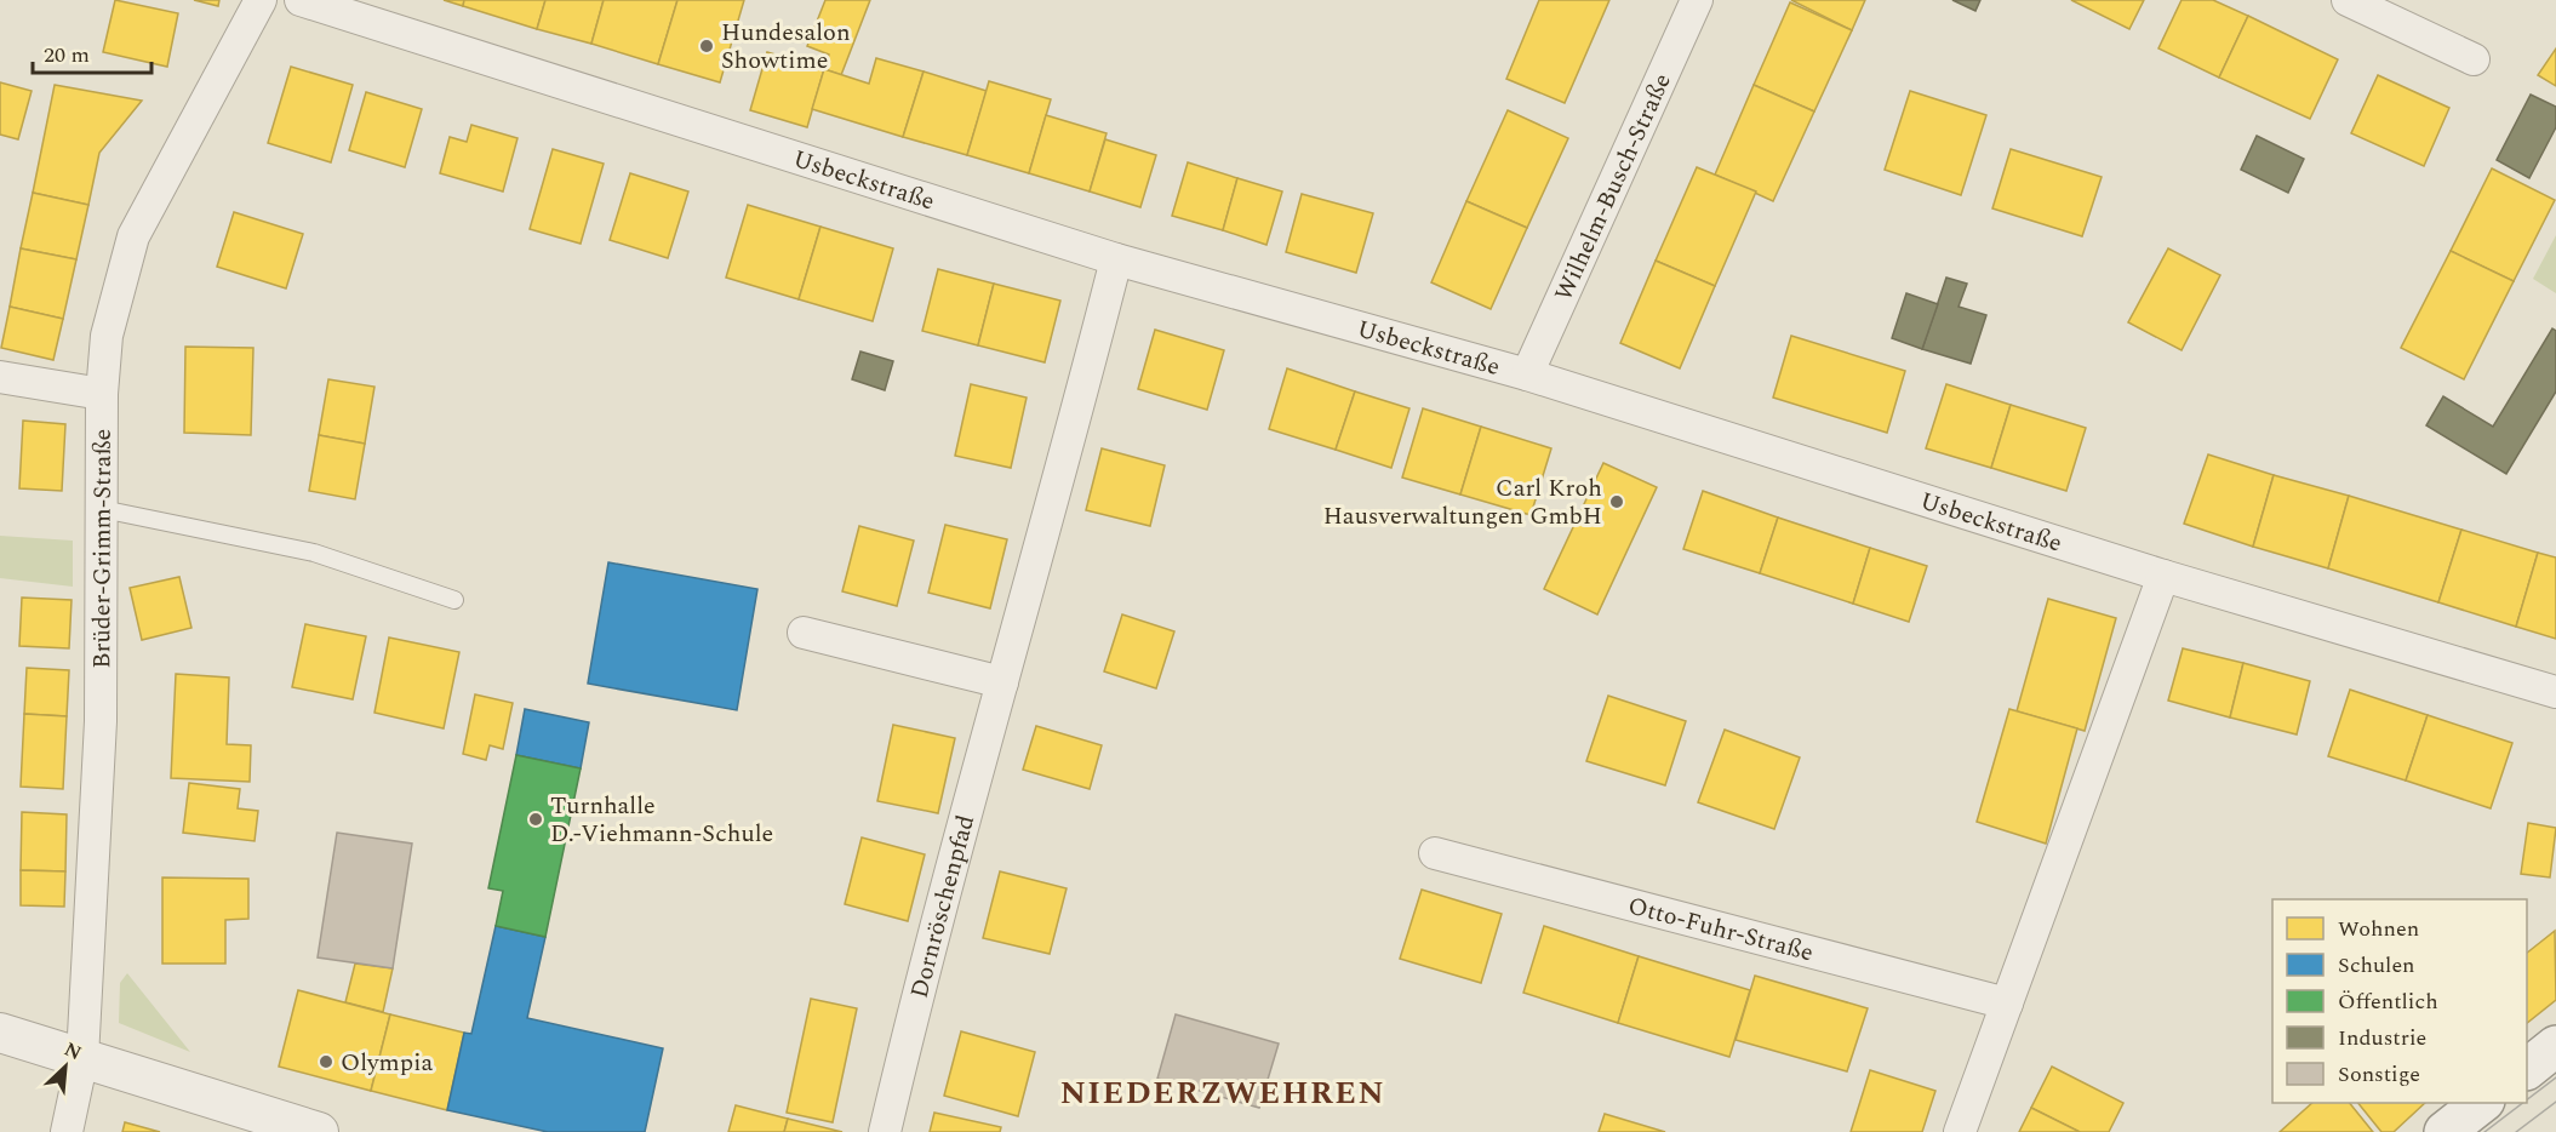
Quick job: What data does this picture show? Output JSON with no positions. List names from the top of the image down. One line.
{"streets":{"street":["Usbeckstraße","Wilhelm-Busch-Straße","Brüder-Grimm-Straße","Dornröschenpfad","Otto-Fuhr-Straße"]},"crossings":[["Usbeckstraße","Wilhelm-Busch-Straße"],["Usbeckstraße","Dornröschenpfad"]],"districts":["NIEDERZWEHREN"],"places":["Hundesalon Showtime","Carl Kroh Hausverwaltungen GmbH","Turnhalle D.-Viehmann-Schule","Olympia"],"legend":["Wohnen","Schulen","Öffentlich","Industrie","Sonstige"],"scale_bar":"20 m","north":"top right"}
